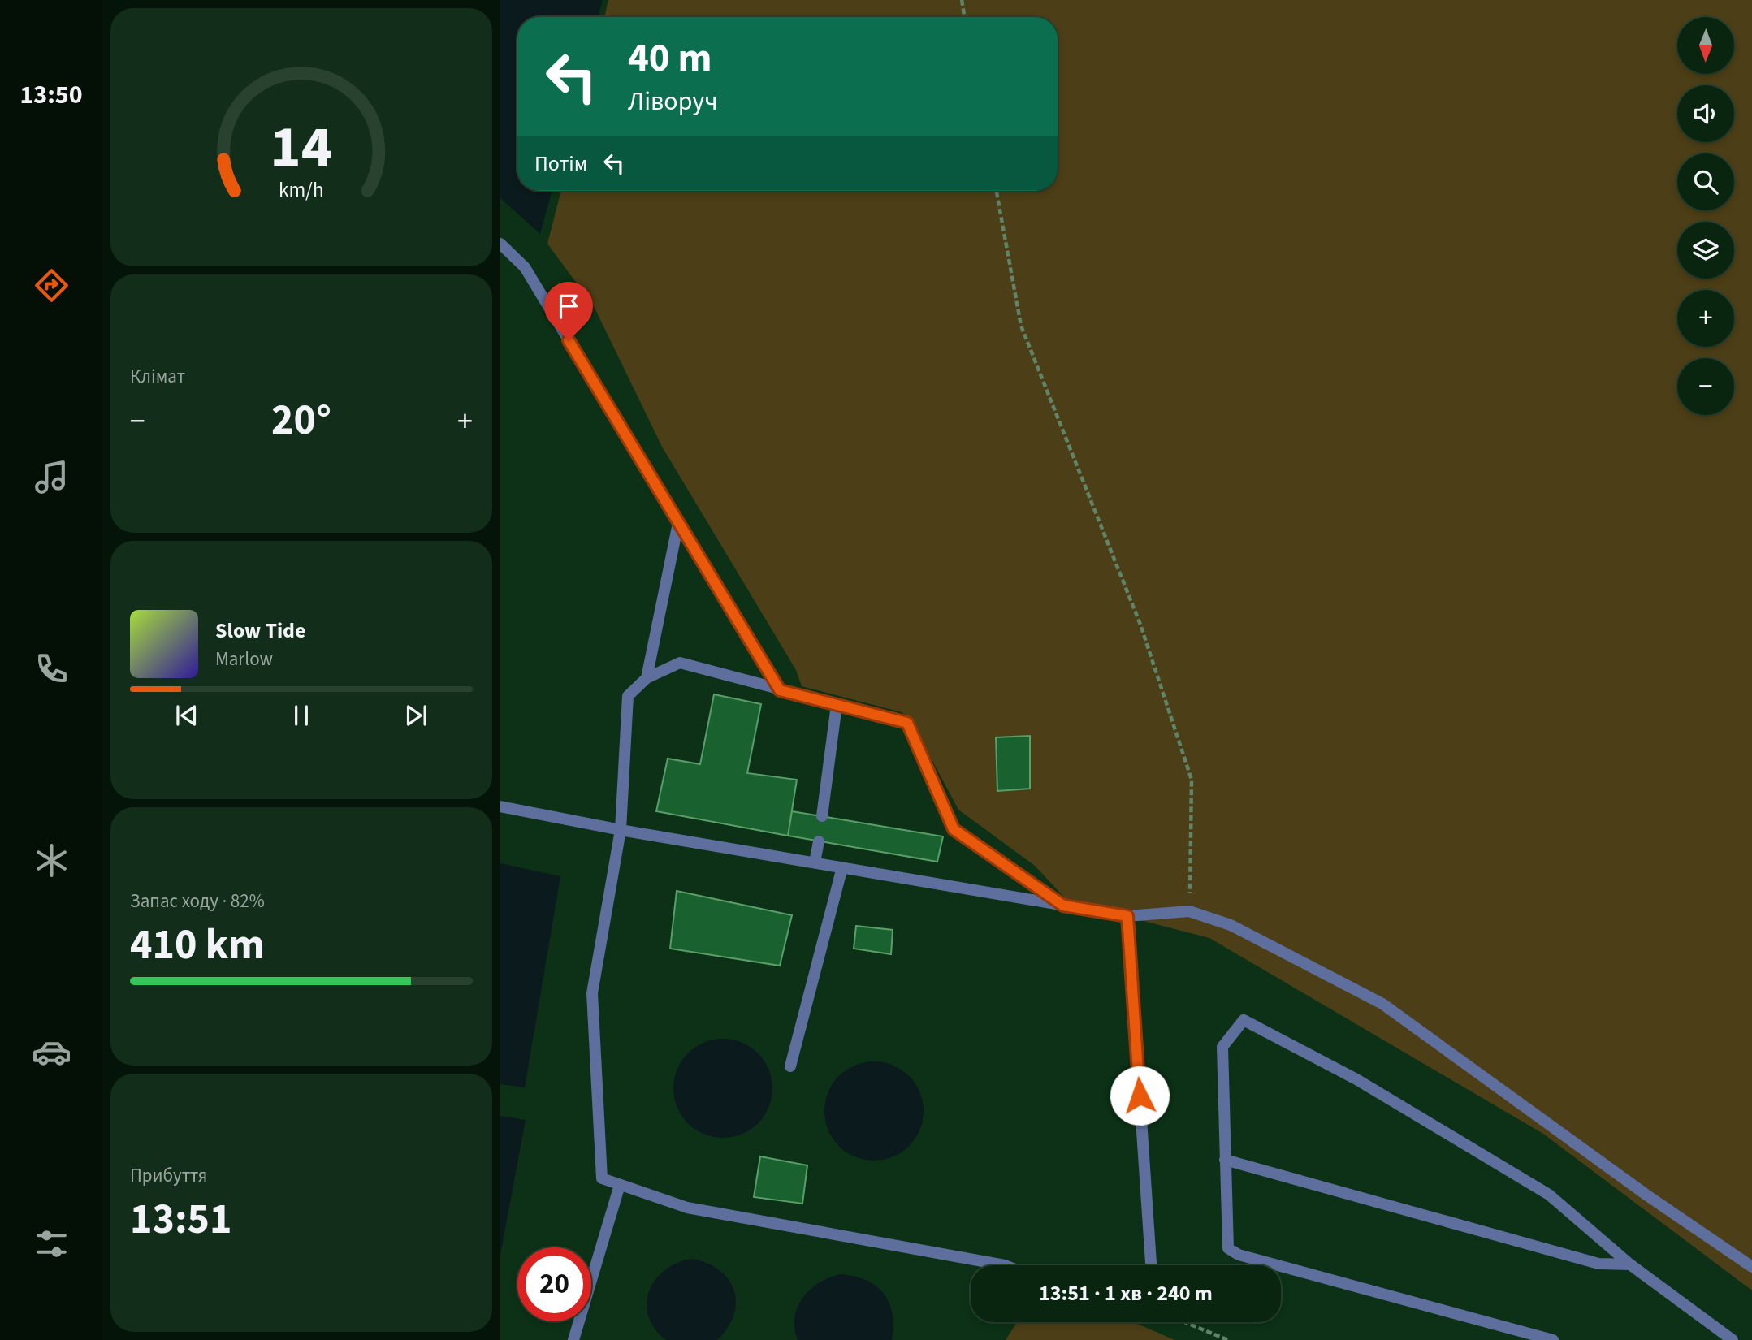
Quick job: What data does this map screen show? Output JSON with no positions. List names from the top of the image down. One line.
{"north":"bottom","page":{"tabs":"13:50","map_buttons":["+","−"],"turn":["40 m","Ліворуч"],"then":"Потім","tile":["Клімат",["Запас ходу · 82%","410 km"],["Прибуття","13:51"]],"heat":["−","20°","+"],"song":["Slow Tide","Marlow"],"limit":"20","trip":"13:51 · 1 хв · 240 m","gauge":["14","km/h"]}}
